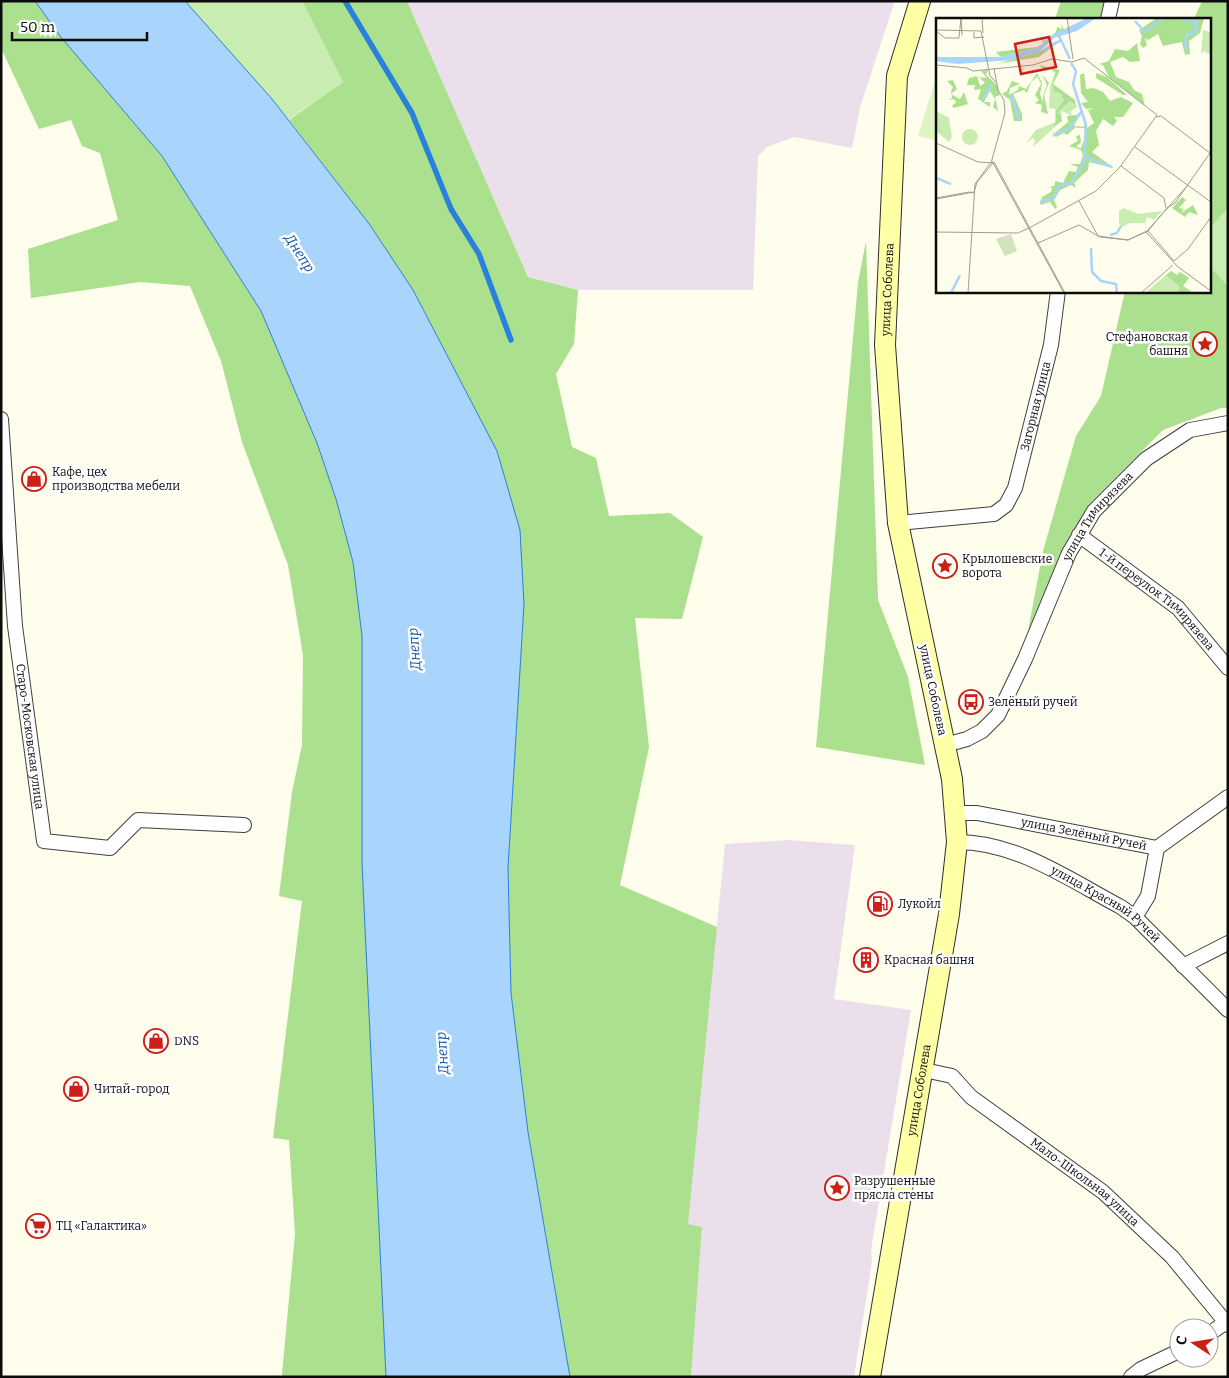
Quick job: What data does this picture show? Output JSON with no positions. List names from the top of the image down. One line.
{"streets":{"main road":["улица Соболева"],"street":["Загорная улица","улица Тимирязева","1-й переулок Тимирязева","Старо-Московская улица","улица Зелёный Ручей","улица Красный Ручей","Мало-Школьная улица"]},"crossings":[["улица Соболева","Загорная улица"],["улица Соболева","улица Тимирязева"],["улица Соболева","улица Зелёный Ручей"],["улица Соболева","улица Красный Ручей"],["улица Соболева","Мало-Школьная улица"],["улица Тимирязева","1-й переулок Тимирязева"]],"water":["Днепр"],"places":{"place":["Стефановская башня","Крылошевские ворота","Разрушенные прясла стены"],"shop":["Кафе, цех производства мебели","DNS","Читай-город"],"bus stop":["Зелёный ручей"],"fuel station":["Лукойл"],"building":["Красная башня"],"supermarket":["ТЦ «Галактика»"]},"scale_bar":"50 m","north":"left"}
